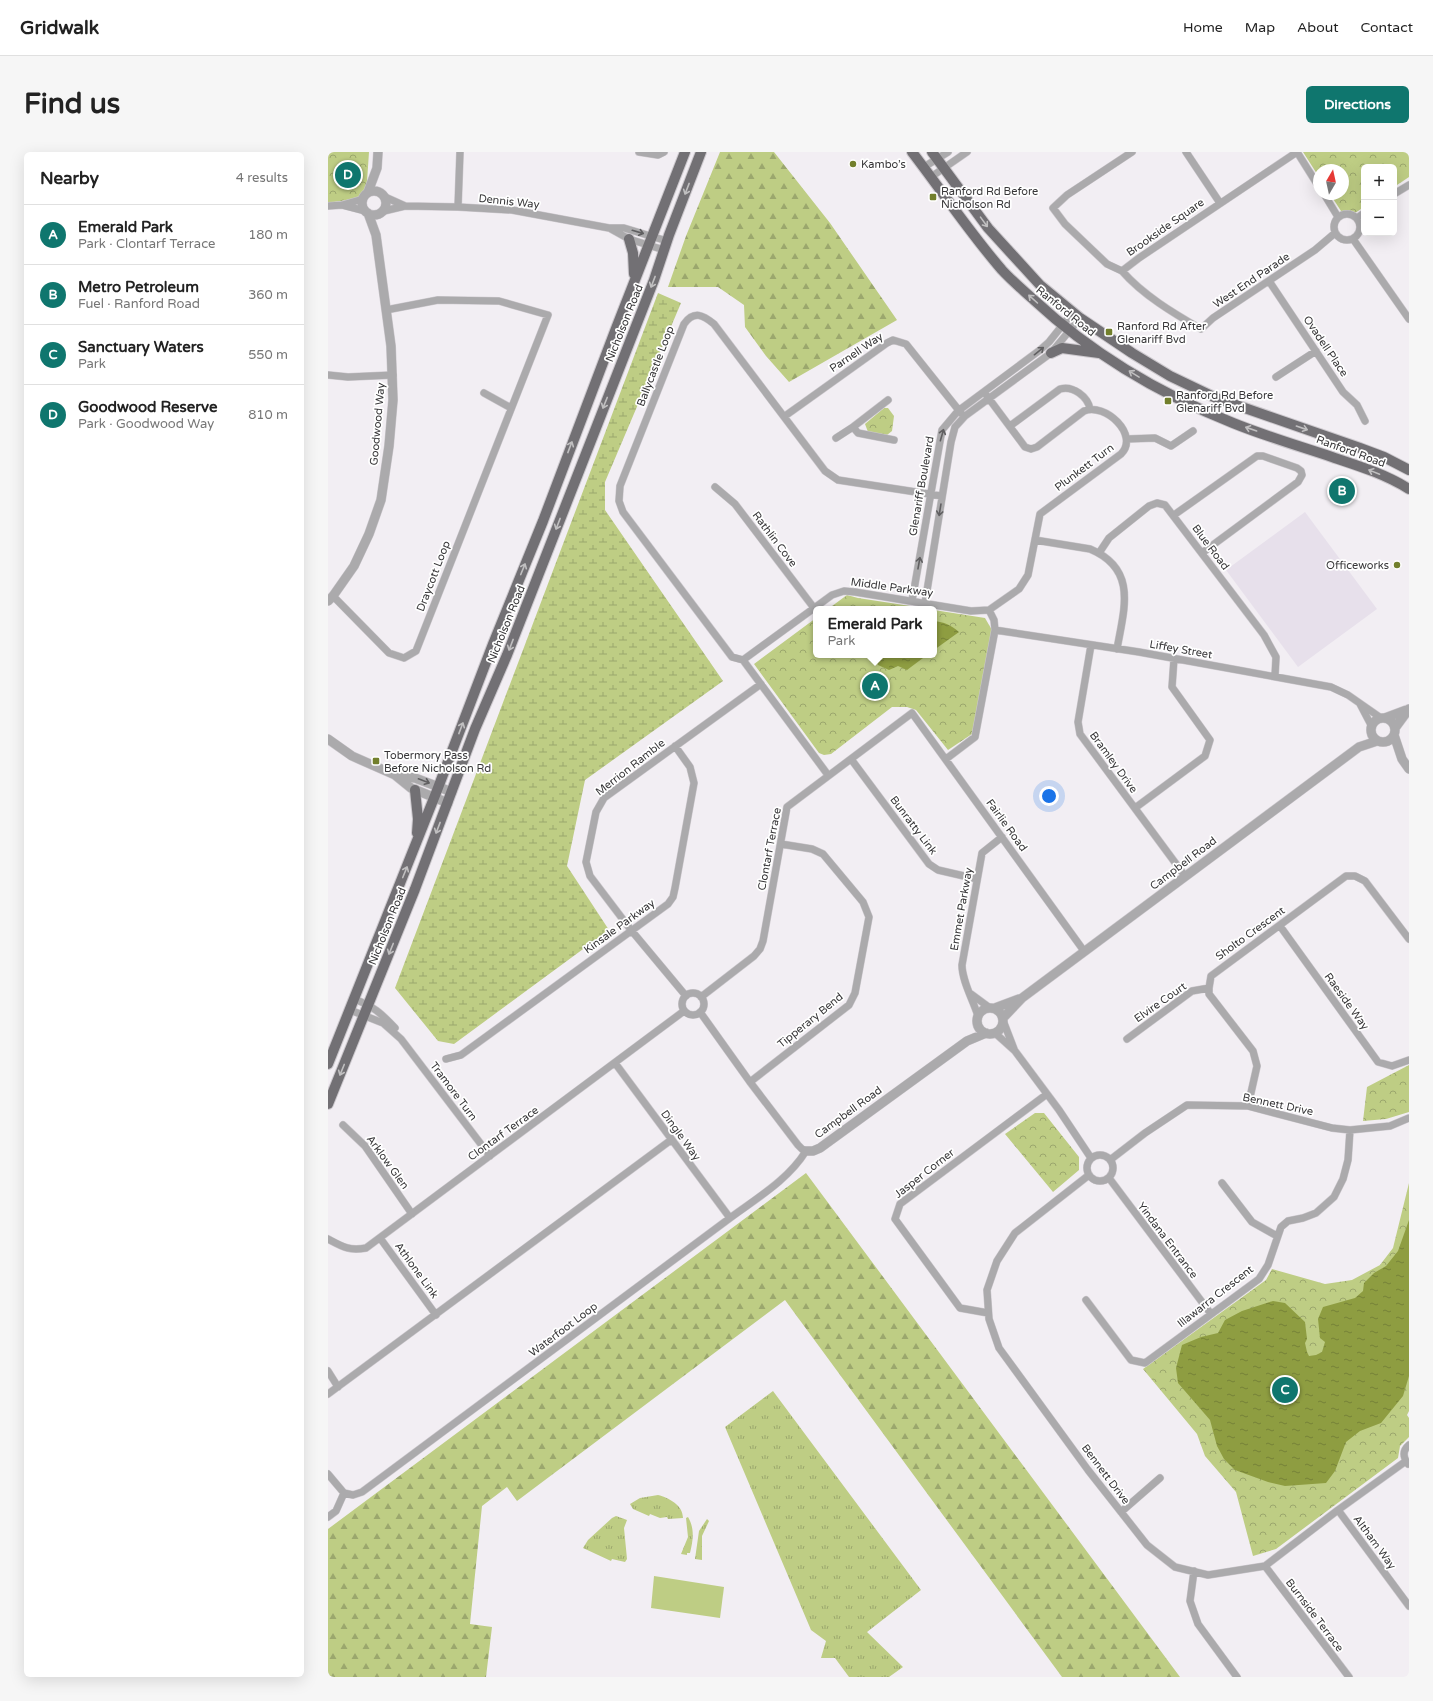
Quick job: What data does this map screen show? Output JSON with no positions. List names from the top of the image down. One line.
{"streets":{"main road":["Ranford Road","Nicholson Road"],"street":["Dennis Way","Brookside Square","West End Parade","Ovadell Place","Parnell Way","Ballycastle Loop","Goodwood Way","Plunkett Turn","Glenariff Boulevard","Rathlin Cove","Blue Road","Draycott Loop","Middle Parkway","Liffey Street","Bramley Drive","Merrion Ramble","Bunratty Link","Fairlie Road","Clontarf Terrace","Campbell Road","Emmet Parkway","Kinsale Parkway","Sholto Crescent","Raeside Way","Elvire Court","Tipperary Bend","Tramore Turn","Bennett Drive","Dingle Way","Arklow Glen","Jasper Corner","Yindana Entrance","Athlone Link","Illawarra Crescent","Waterfoot Loop","Altham Way","Burnside Terrace"]},"crossings":[["Dennis Way","Nicholson Road"],["Dennis Way","Goodwood Way"],["Brookside Square","West End Parade"],["West End Parade","Ovadell Place"],["Ranford Road","Glenariff Boulevard"],["Nicholson Road","Tramore Turn"],["Parnell Way","Ballycastle Loop"],["Parnell Way","Glenariff Boulevard"],["Ballycastle Loop","Glenariff Boulevard"],["Ballycastle Loop","Middle Parkway"],["Goodwood Way","Draycott Loop"],["Plunkett Turn","Middle Parkway"],["Glenariff Boulevard","Middle Parkway"],["Blue Road","Liffey Street"],["Liffey Street","Bramley Drive"],["Liffey Street","Campbell Road"],["Bramley Drive","Campbell Road"],["Merrion Ramble","Clontarf Terrace"],["Merrion Ramble","Kinsale Parkway"],["Bunratty Link","Clontarf Terrace"],["Bunratty Link","Emmet Parkway"],["Fairlie Road","Clontarf Terrace"],["Fairlie Road","Campbell Road"],["Fairlie Road","Emmet Parkway"],["Clontarf Terrace","Tipperary Bend"],["Clontarf Terrace","Tramore Turn"],["Clontarf Terrace","Dingle Way"],["Clontarf Terrace","Arklow Glen"],["Clontarf Terrace","Athlone Link"],["Campbell Road","Emmet Parkway"],["Campbell Road","Waterfoot Loop"],["Sholto Crescent","Raeside Way"],["Sholto Crescent","Elvire Court"],["Bennett Drive","Jasper Corner"],["Bennett Drive","Yindana Entrance"],["Bennett Drive","Illawarra Crescent"],["Bennett Drive","Altham Way"],["Bennett Drive","Burnside Terrace"],["Dingle Way","Waterfoot Loop"],["Yindana Entrance","Illawarra Crescent"]],"places":{"other":["Kambo’s","Officeworks"],"transit":["Ranford Rd Before Nicholson Rd","Ranford Rd After Glenariff Bvd","Ranford Rd Before Glenariff Bvd","Tobermory Pass Before Nicholson Rd"]},"north":"top","page":{"header":"Gridwalk","nav":["Home","Map","About","Contact"],"buttons":"Directions","title":"Find us","heading":["Nearby","4 results"],"pins":["D","B","A","C"],"map_buttons":["+","−"],"list":[{"mark":"A","name":"Emerald Park","note":"Park · Clontarf Terrace","value":"180 m"},{"mark":"B","name":"Metro Petroleum","note":"Fuel · Ranford Road","value":"360 m"},{"mark":"C","name":"Sanctuary Waters","note":"Park","value":"550 m"},{"mark":"D","name":"Goodwood Reserve","note":"Park · Goodwood Way","value":"810 m"}],"popup":["Emerald Park","Park"]}}
